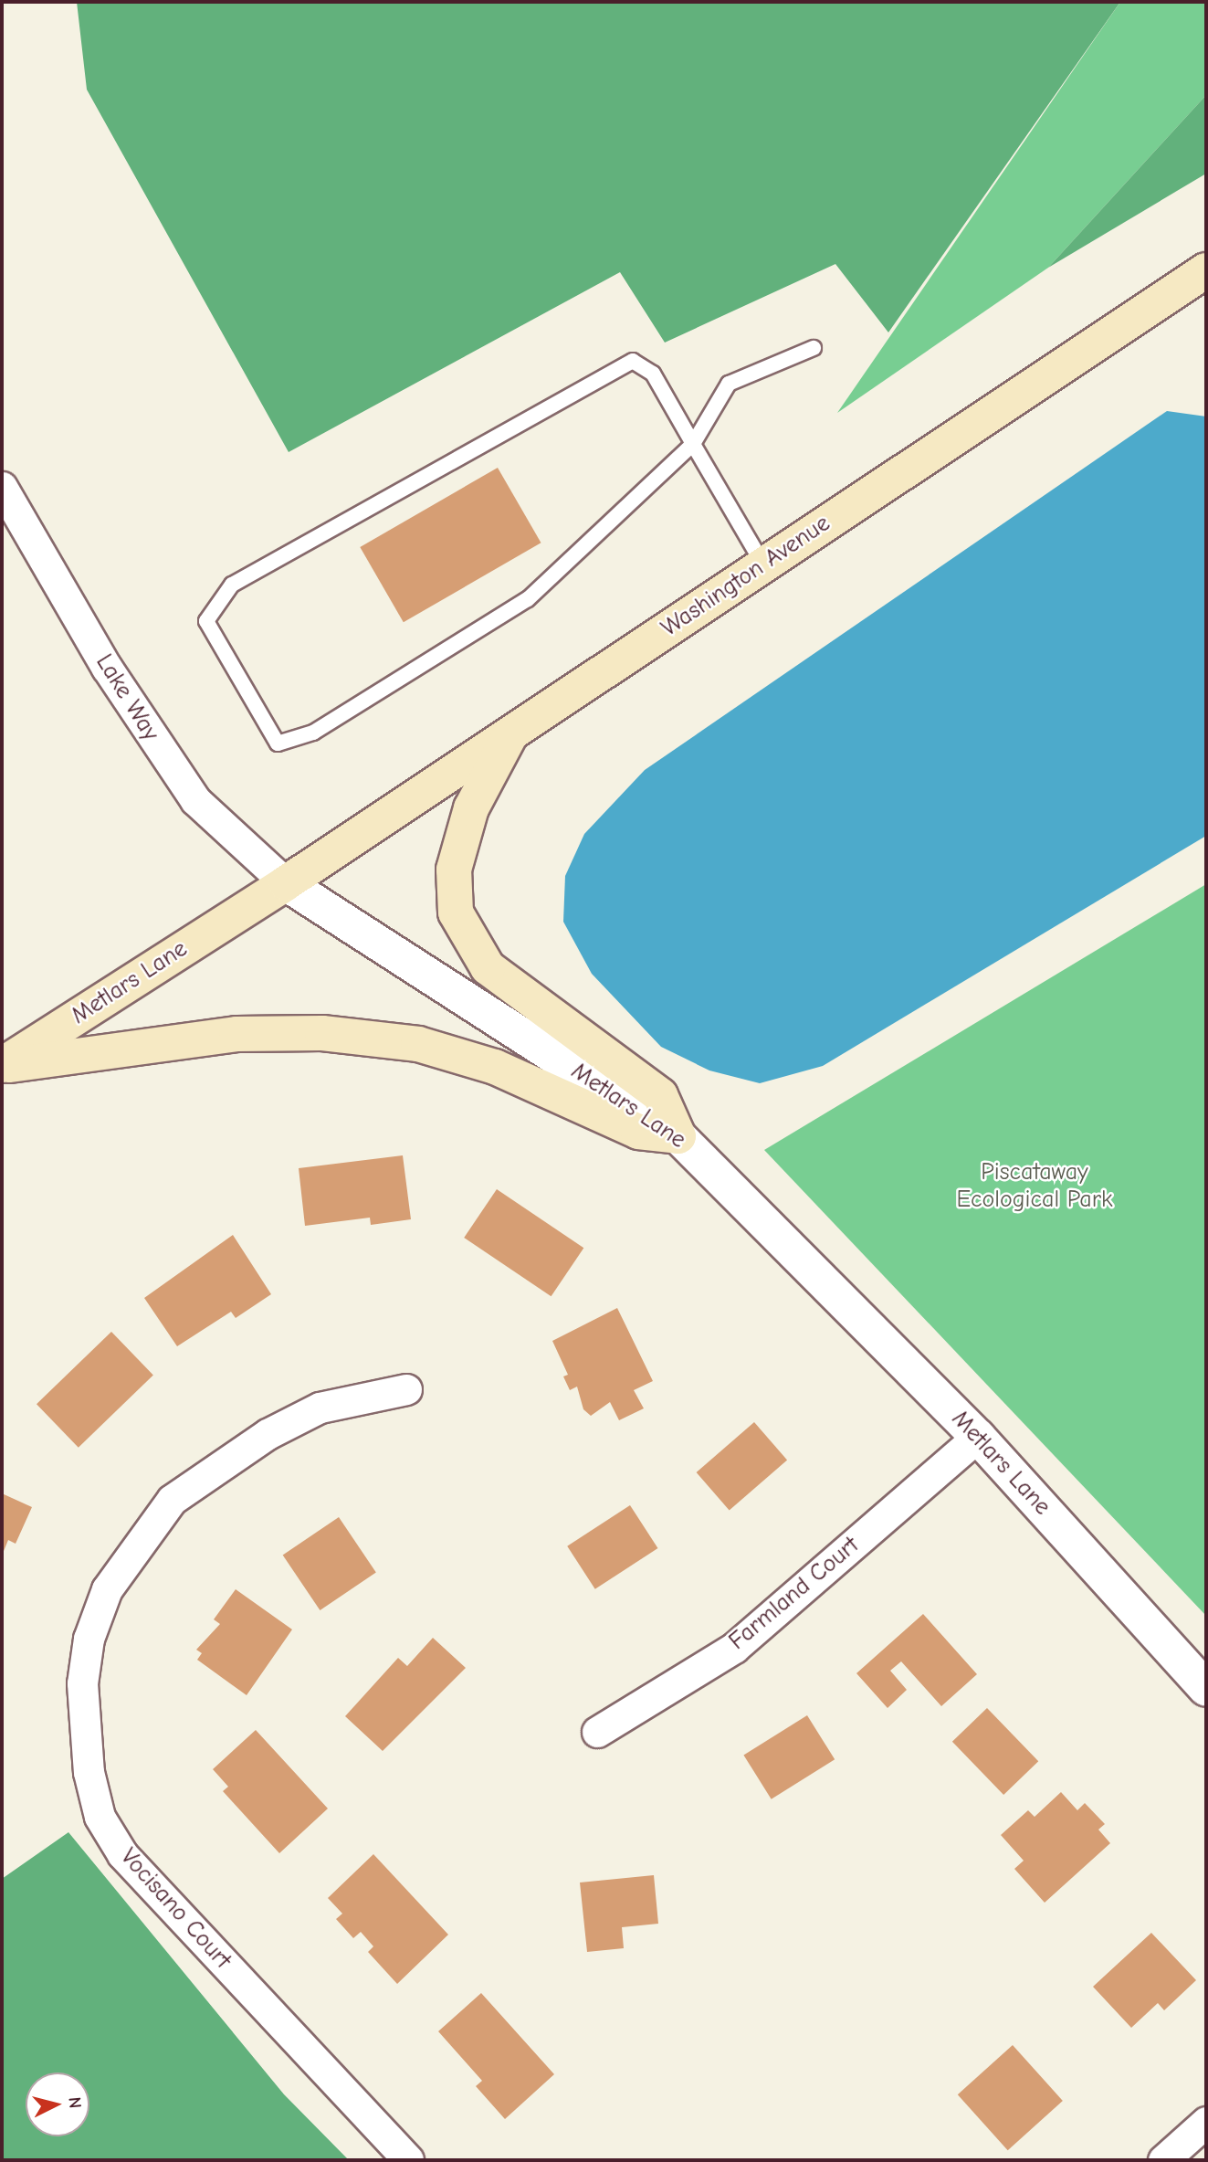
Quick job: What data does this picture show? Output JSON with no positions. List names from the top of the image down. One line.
{"streets":{"main road":["Washington Avenue","Metlars Lane"],"street":["Lake Way","Farmland Court","Vocisano Court"]},"crossings":[["Washington Avenue","Lake Way"],["Washington Avenue","Metlars Lane"],["Lake Way","Metlars Lane"],["Metlars Lane","Farmland Court"]],"parks":["Piscataway Ecological Park"],"north":"right"}
